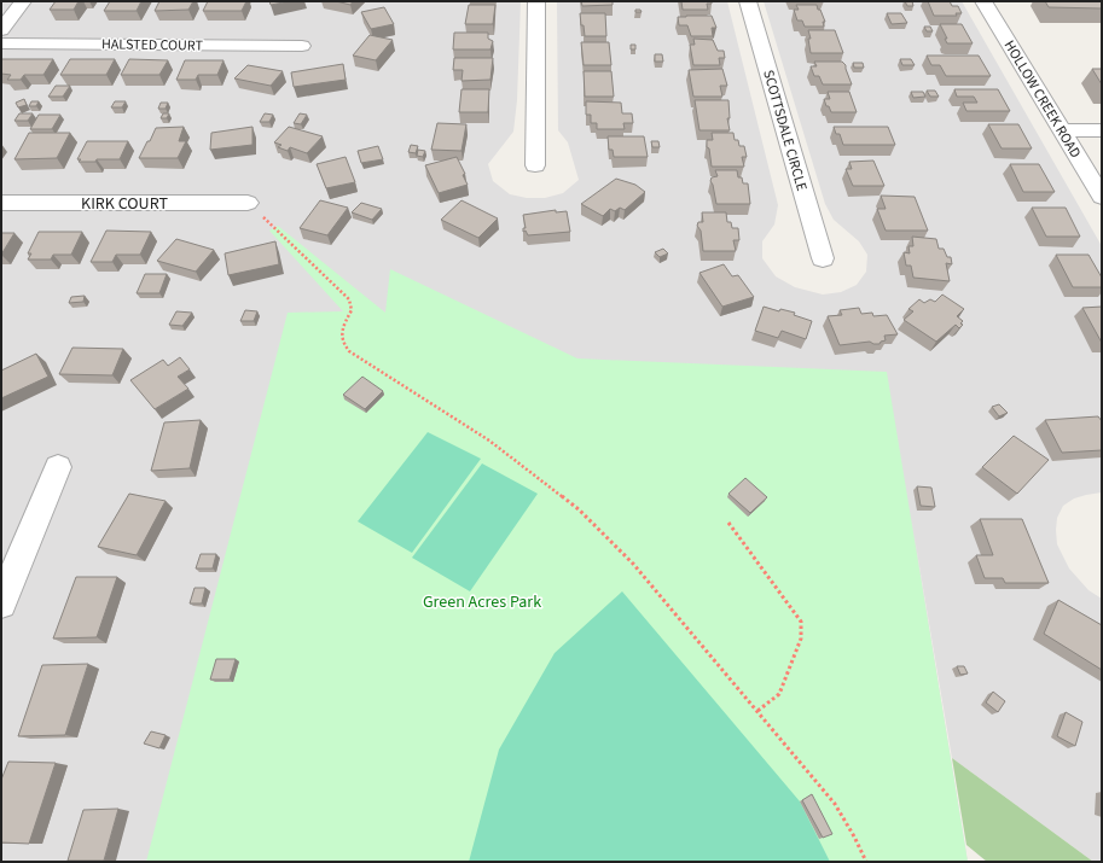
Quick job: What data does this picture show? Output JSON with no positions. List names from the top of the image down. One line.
{"streets":{"street":["HALSTED COURT","HOLLOW CREEK ROAD","SCOTTSDALE CIRCLE","KIRK COURT"]},"parks":["Green Acres Park"]}
